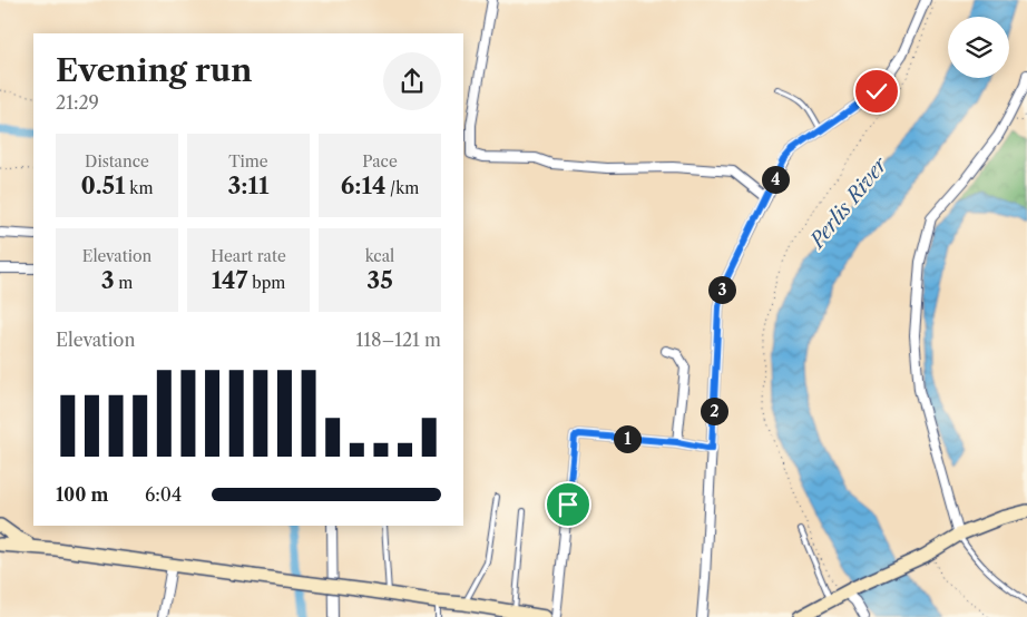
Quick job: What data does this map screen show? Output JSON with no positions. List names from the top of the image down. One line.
{"water":["Perlis River"],"page":{"heading":["Evening run","21:29"],"stats":[["Distance","0.51 km"],["Time","3:11"],["Pace","6:14 /km"],["Elevation","3 m"],["Heart rate","147 bpm"],["kcal","35"]],"pins":["4","3","2","1"],"chart":["Elevation","118–121 m"],"list":[{"name":"100 m","note":"6:04"}]}}
